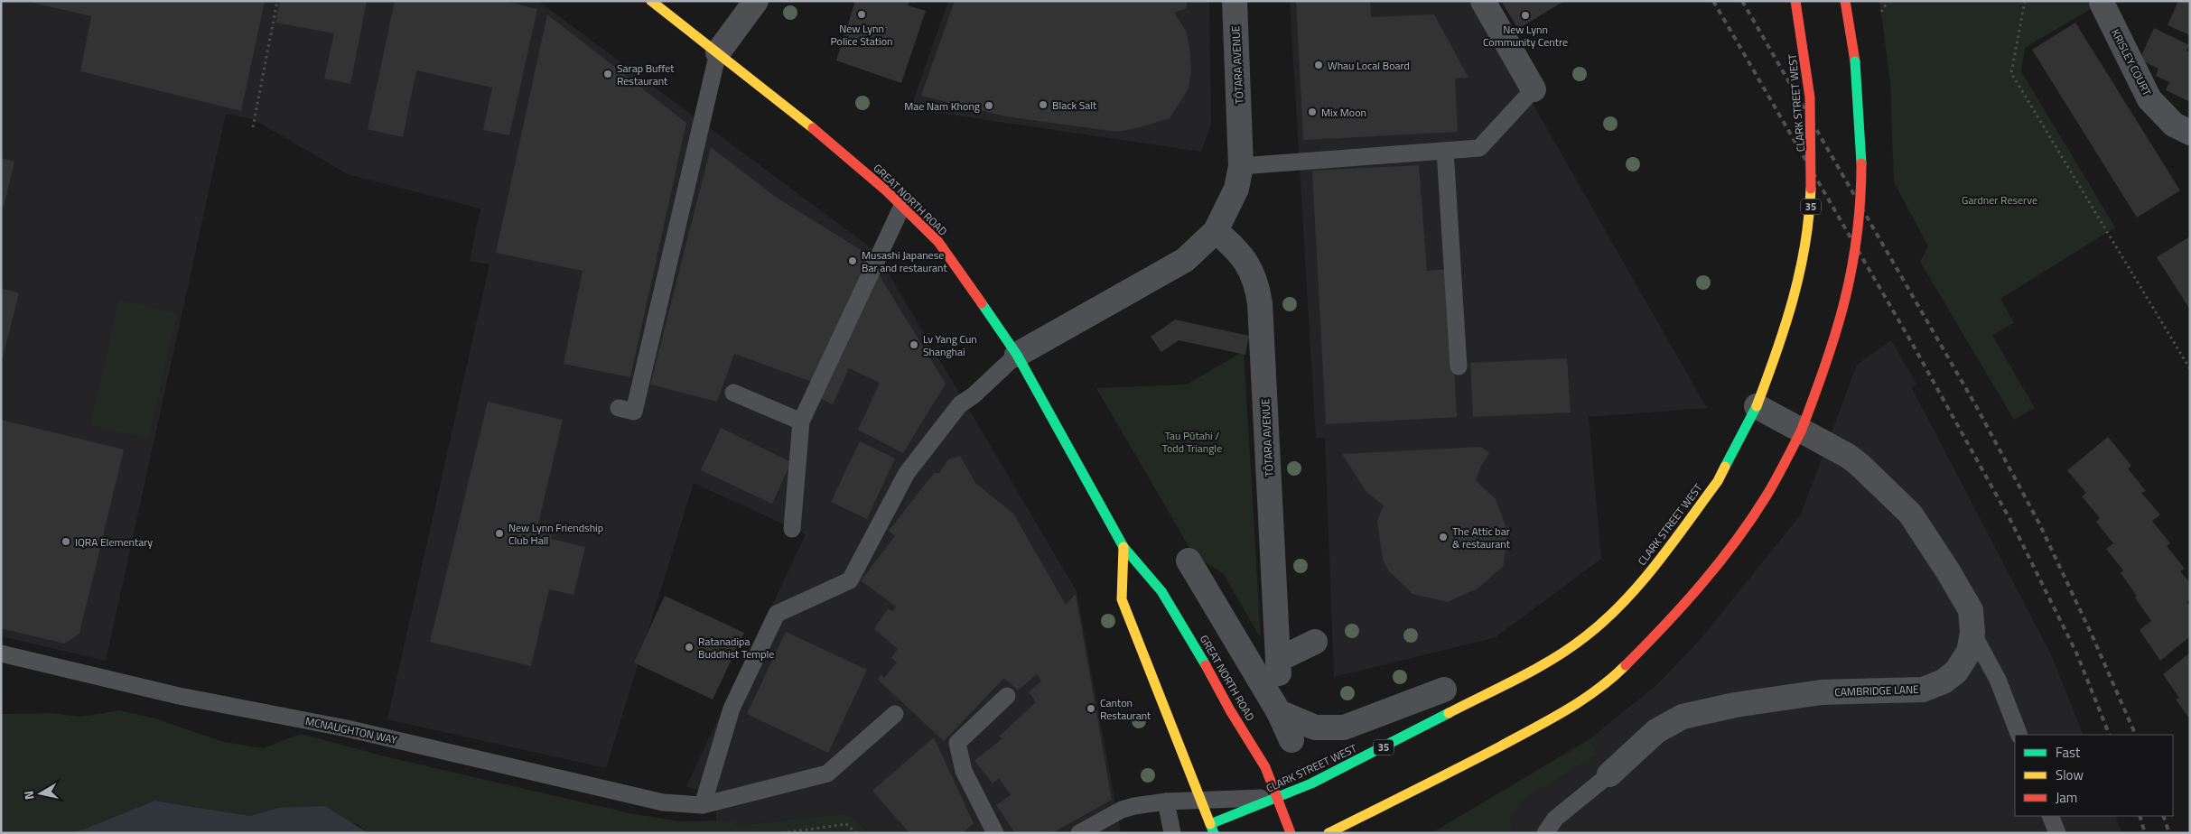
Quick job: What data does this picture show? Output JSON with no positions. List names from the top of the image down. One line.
{"streets":{"main road":["CLARK STREET WEST","GREAT NORTH ROAD","35"],"street":["KRISLEY COURT","TŌTARA AVENUE","CAMBRIDGE LANE"],"lane":["MCNAUGHTON WAY"]},"crossings":[["TŌTARA AVENUE","GREAT NORTH ROAD"],["CLARK STREET WEST","GREAT NORTH ROAD"],["CLARK STREET WEST","CAMBRIDGE LANE"]],"parks":["Gardner Reserve","Tau Pūtahi / Todd Triangle"],"places":["New Lynn Police Station","New Lynn Community Centre","Whau Local Board","Sarap Buffet Restaurant","Black Salt","Mae Nam Khong","Mix Moon","Musashi Japanese Bar and restaurant","Lv Yang Cun Shanghai","New Lynn Friendship Club Hall","The Attic bar & restaurant","IQRA Elementary","Ratanadipa Buddhist Temple","Canton Restaurant"],"legend":["Fast","Slow","Jam"],"north":"left"}
